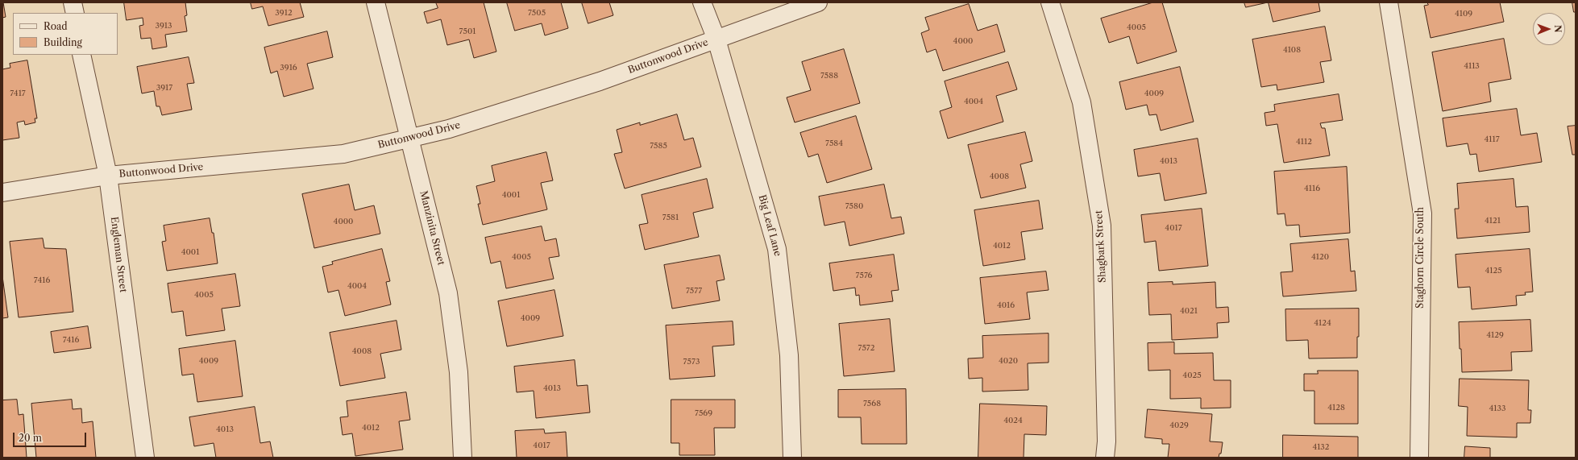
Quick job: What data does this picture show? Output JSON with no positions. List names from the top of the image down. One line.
{"streets":{"street":["Buttonwood Drive","Big Leaf Lane","Manzinita Street","Shagbark Street","Engleman Street","Staghorn Circle South"]},"crossings":[["Buttonwood Drive","Big Leaf Lane"],["Buttonwood Drive","Manzinita Street"],["Buttonwood Drive","Engleman Street"]],"house_numbers":["3912","7505","4109","3913","4005","7501","4000","4108","4113","3916","7588","3917","7417","4009","4004","4117","4112","7584","7585","4013","4008","4116","4001","7580","7581","4121","4000","4017","4012","4001","4005","4120","4125","7576","7416","4004","7577","4005","4016","4021","4009","4124","4129","7416","7572","4008","4009","4020","7573","4025","4013","7568","4128","4133","7569","4024","4029","4012","4013","4017","4132"],"legend":["Road","Building"],"scale_bar":"20 m","north":"right"}
